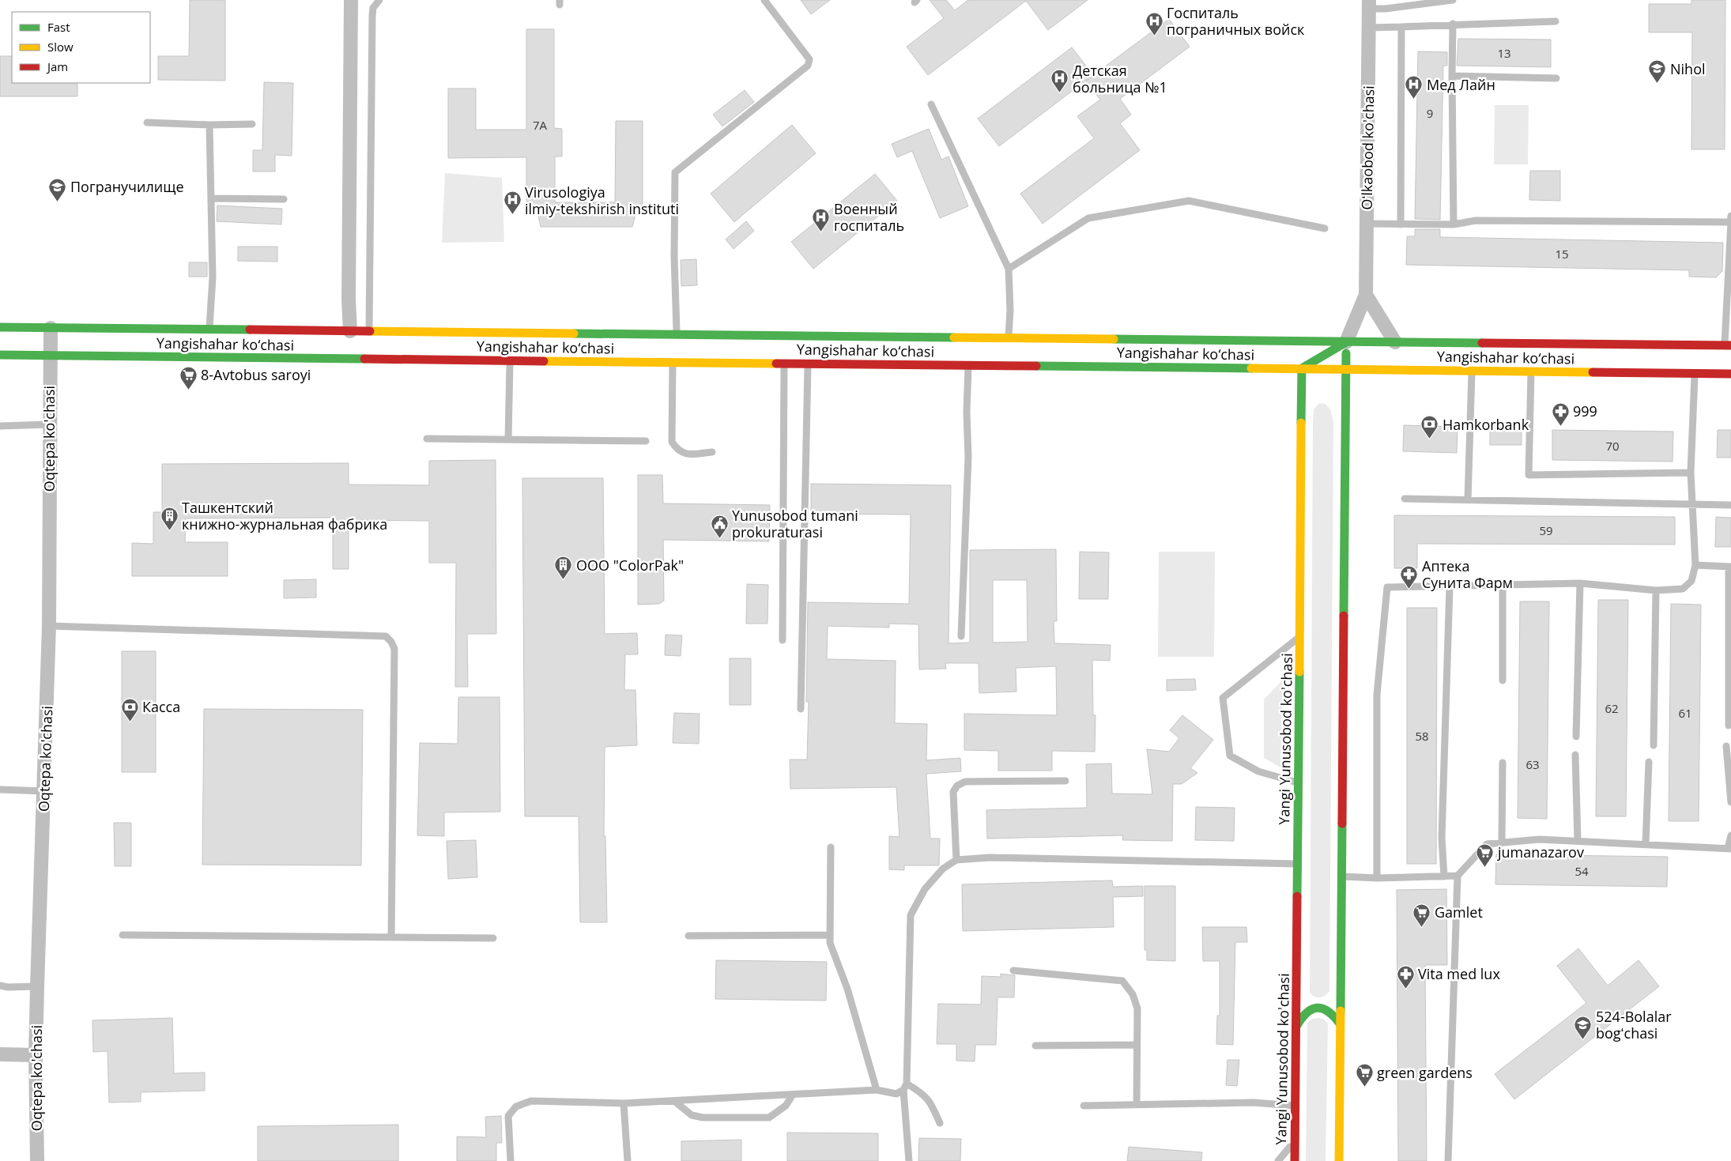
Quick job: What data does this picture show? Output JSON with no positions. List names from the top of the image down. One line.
{"streets":{"main road":["Yangishahar ko‘chasi","Yangi Yunusobod ko'chasi"],"street":["Oʻlkaobod ko'chasi","Oqtepa ko'chasi"]},"crossings":[["Oʻlkaobod ko'chasi","Yangishahar ko‘chasi"],["Yangishahar ko‘chasi","Oqtepa ko'chasi"],["Yangishahar ko‘chasi","Yangi Yunusobod ko'chasi"]],"places":{"hospital":["Госпиталь пограничных войск","Детская больница №1","Мед Лайн","Virusologiya ilmiy-tekshirish instituti","Военный госпиталь"],"school or university":["Nihol","Погранучилище","524-Bolalar bogʻchasi"],"supermarket":["8-Avtobus saroyi","jumanazarov","Gamlet","green gardens"],"pharmacy":["999","Аптека Сунита Фарм","Vita med lux"],"bank":["Hamkorbank","Касса"],"building":["Ташкентский книжно-журнальная фабрика","OOO \"ColorPak\""],"public building":["Yunusobod tumani prokuraturasi"]},"house_numbers":["13","9","7A","15","70","59","62","61","58","63","54"],"legend":["Fast","Slow","Jam"]}
